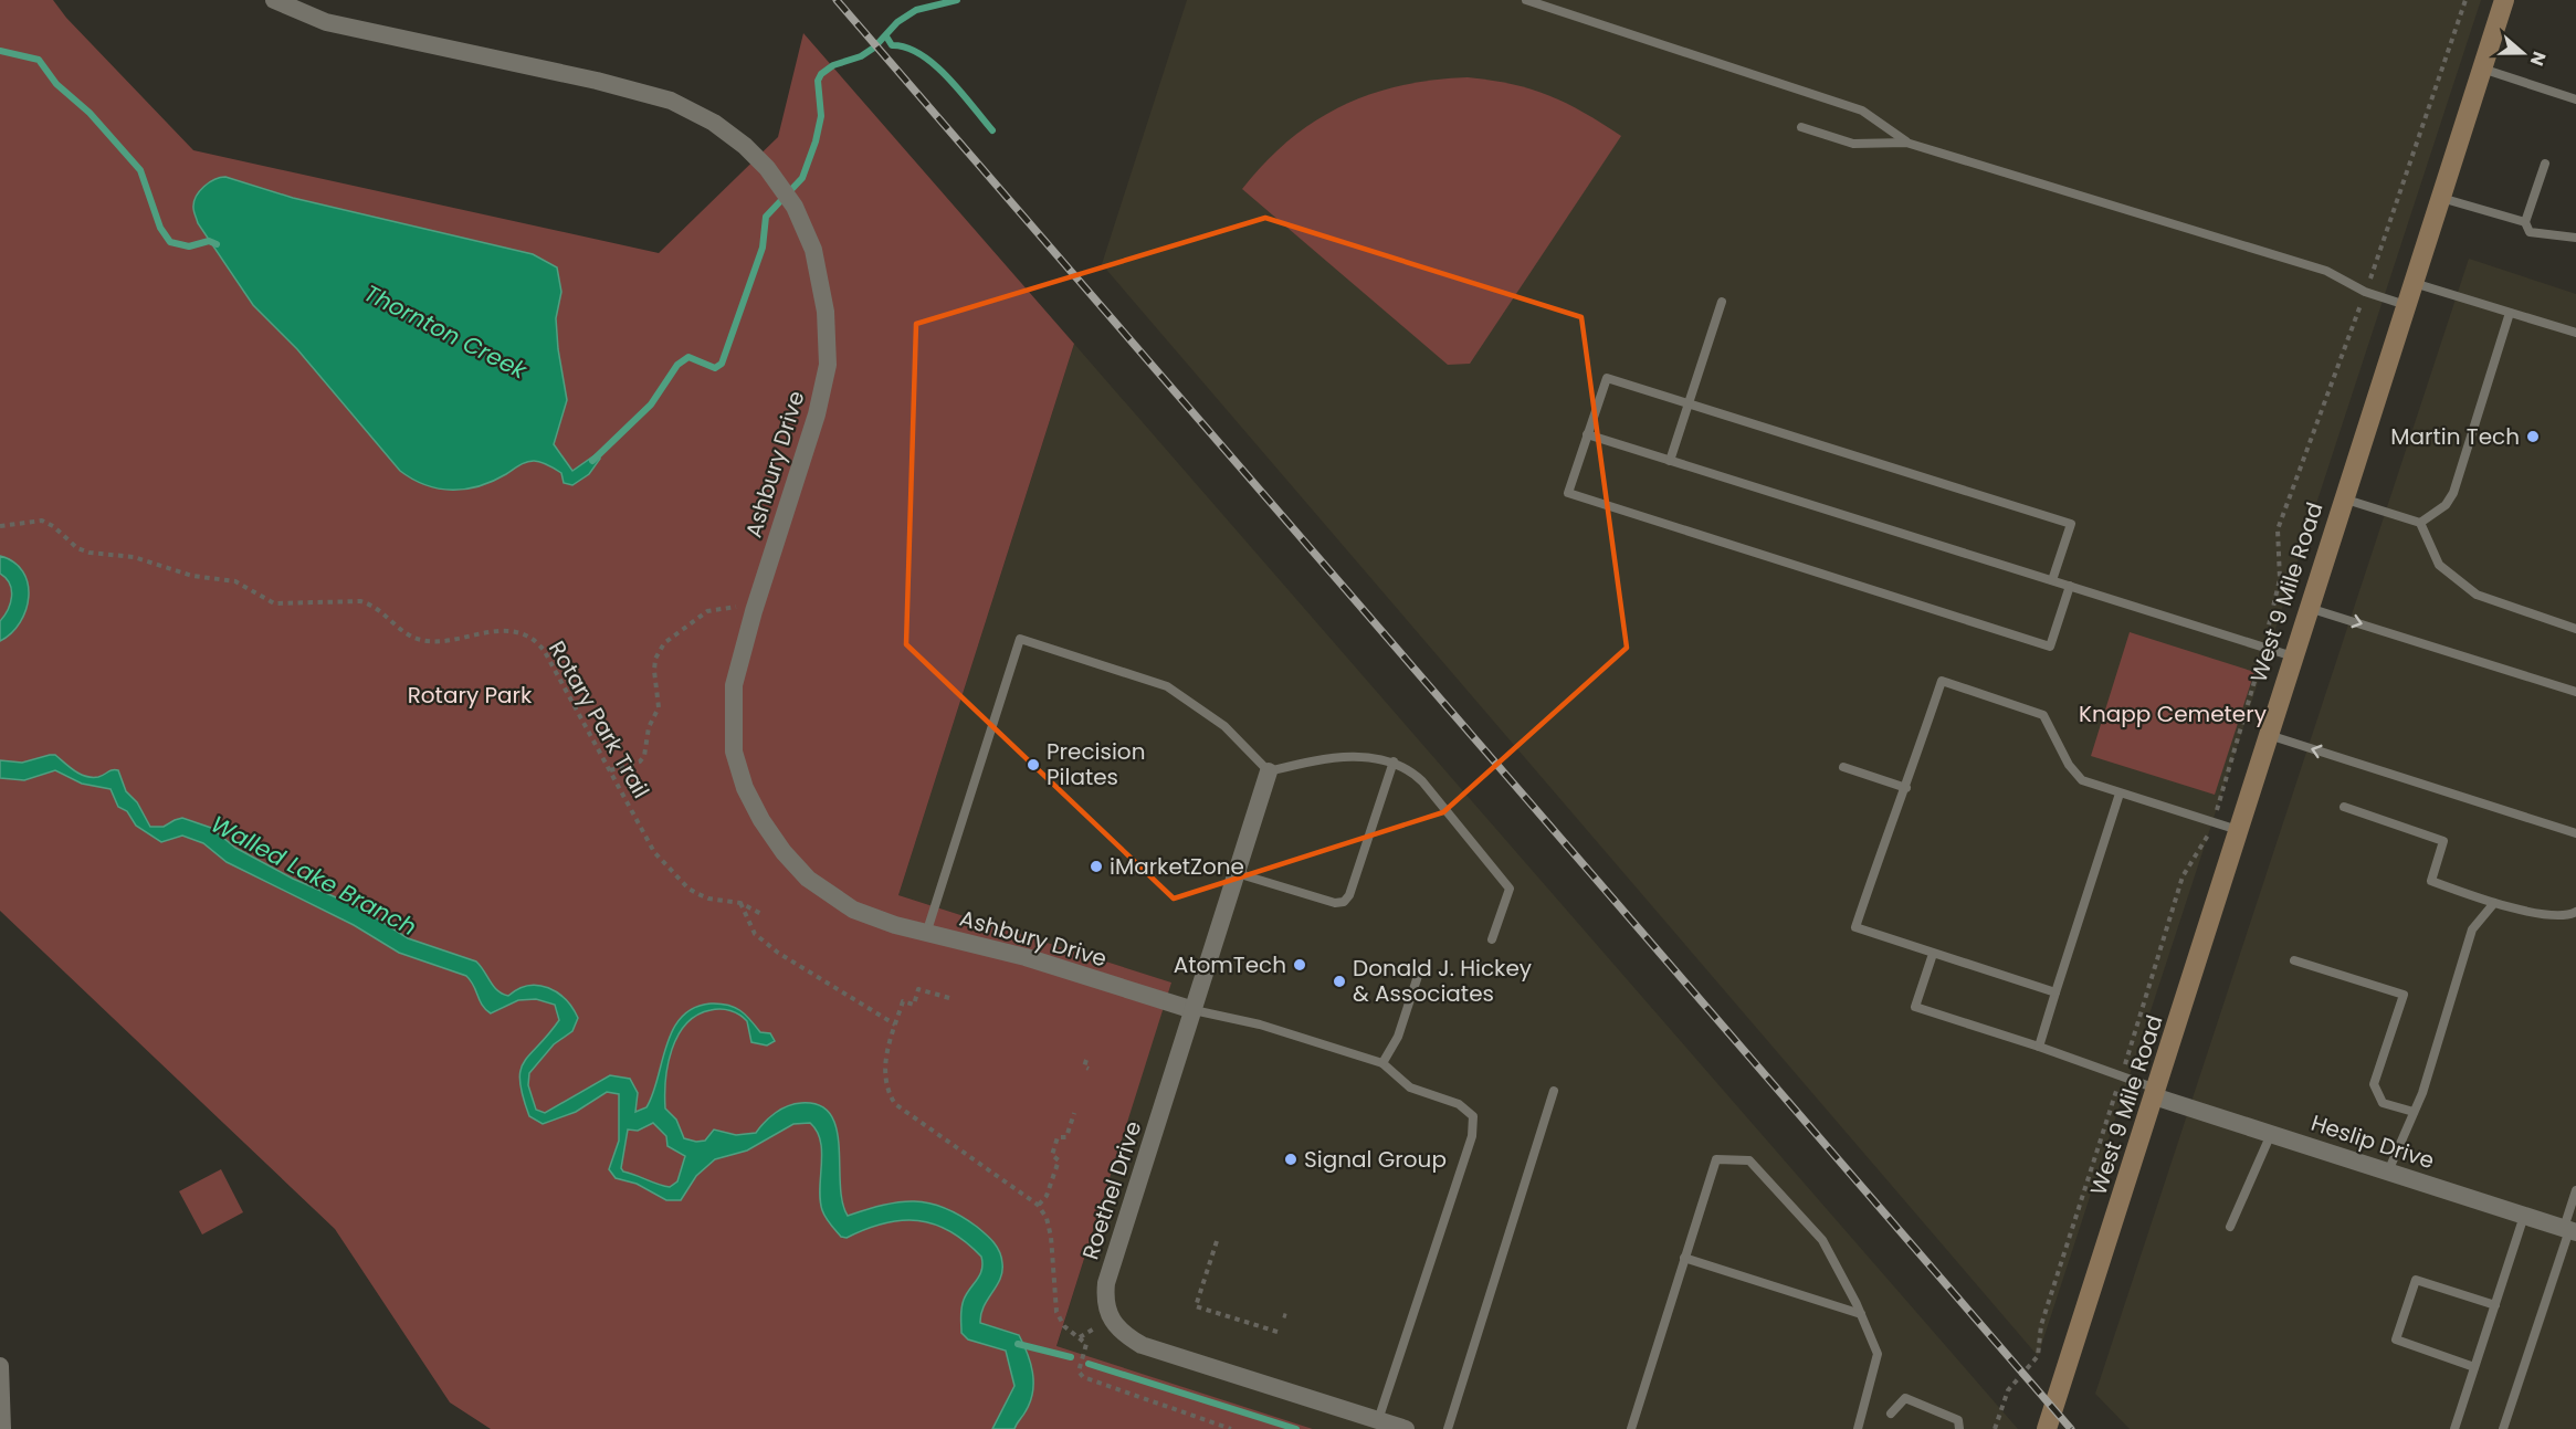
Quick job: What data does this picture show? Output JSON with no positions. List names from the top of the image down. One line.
{"streets":{"street":["Ashbury Drive","West 9 Mile Road","Heslip Drive","Roethel Drive"],"path":["Rotary Park Trail"]},"crossings":[["Ashbury Drive","Roethel Drive"],["West 9 Mile Road","Heslip Drive"]],"water":["Thornton Creek","Walled Lake Branch"],"parks":["Rotary Park","Knapp Cemetery"],"places":["Martin Tech","Precision Pilates","iMarketZone","AtomTech","Donald J. Hickey & Associates","Signal Group"],"north":"right"}
